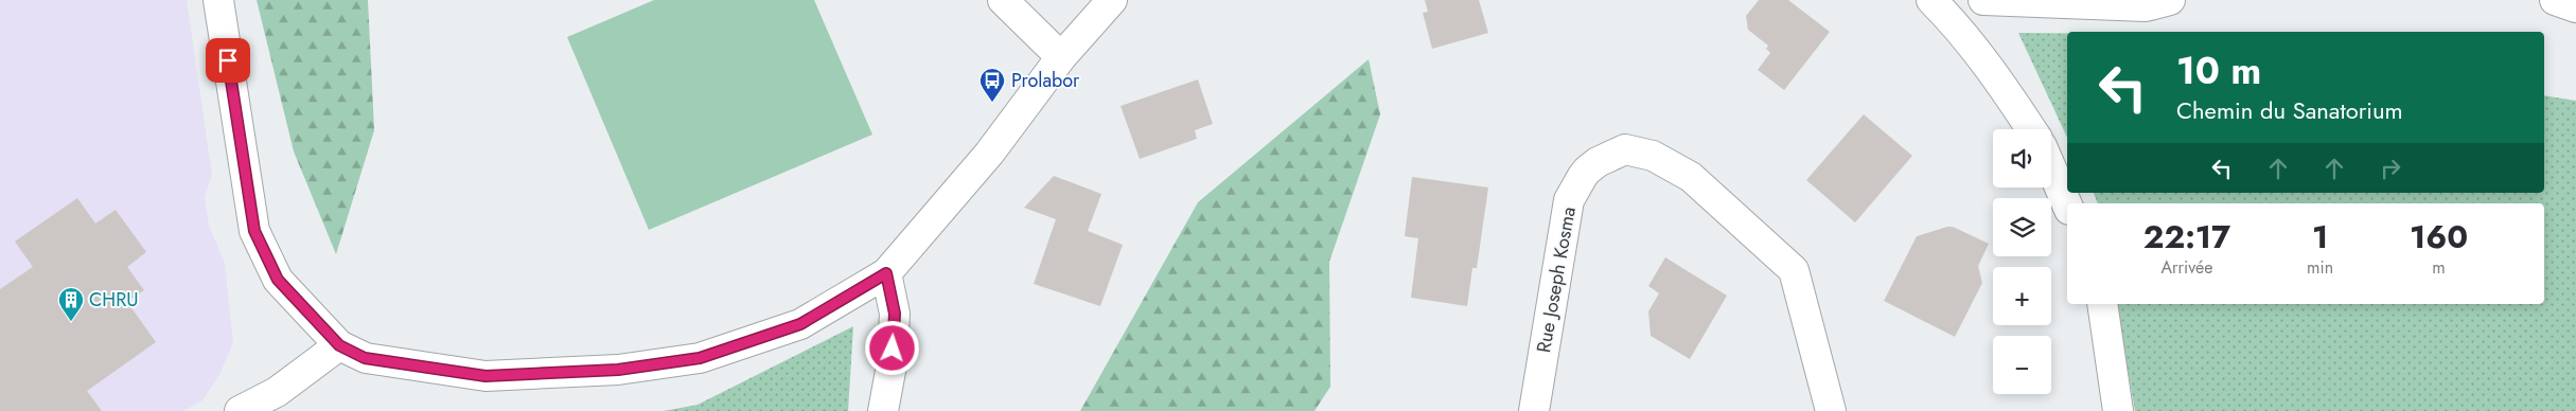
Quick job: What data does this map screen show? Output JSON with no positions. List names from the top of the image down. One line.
{"streets":{"street":["Rue Joseph Kosma"]},"places":{"bus stop":["Prolabor"],"building":["CHRU"]},"page":{"turn":["10 m","Chemin du Sanatorium"],"map_buttons":["+","−"],"eta":["22:17","Arrivée","1","min","160","m"]}}
